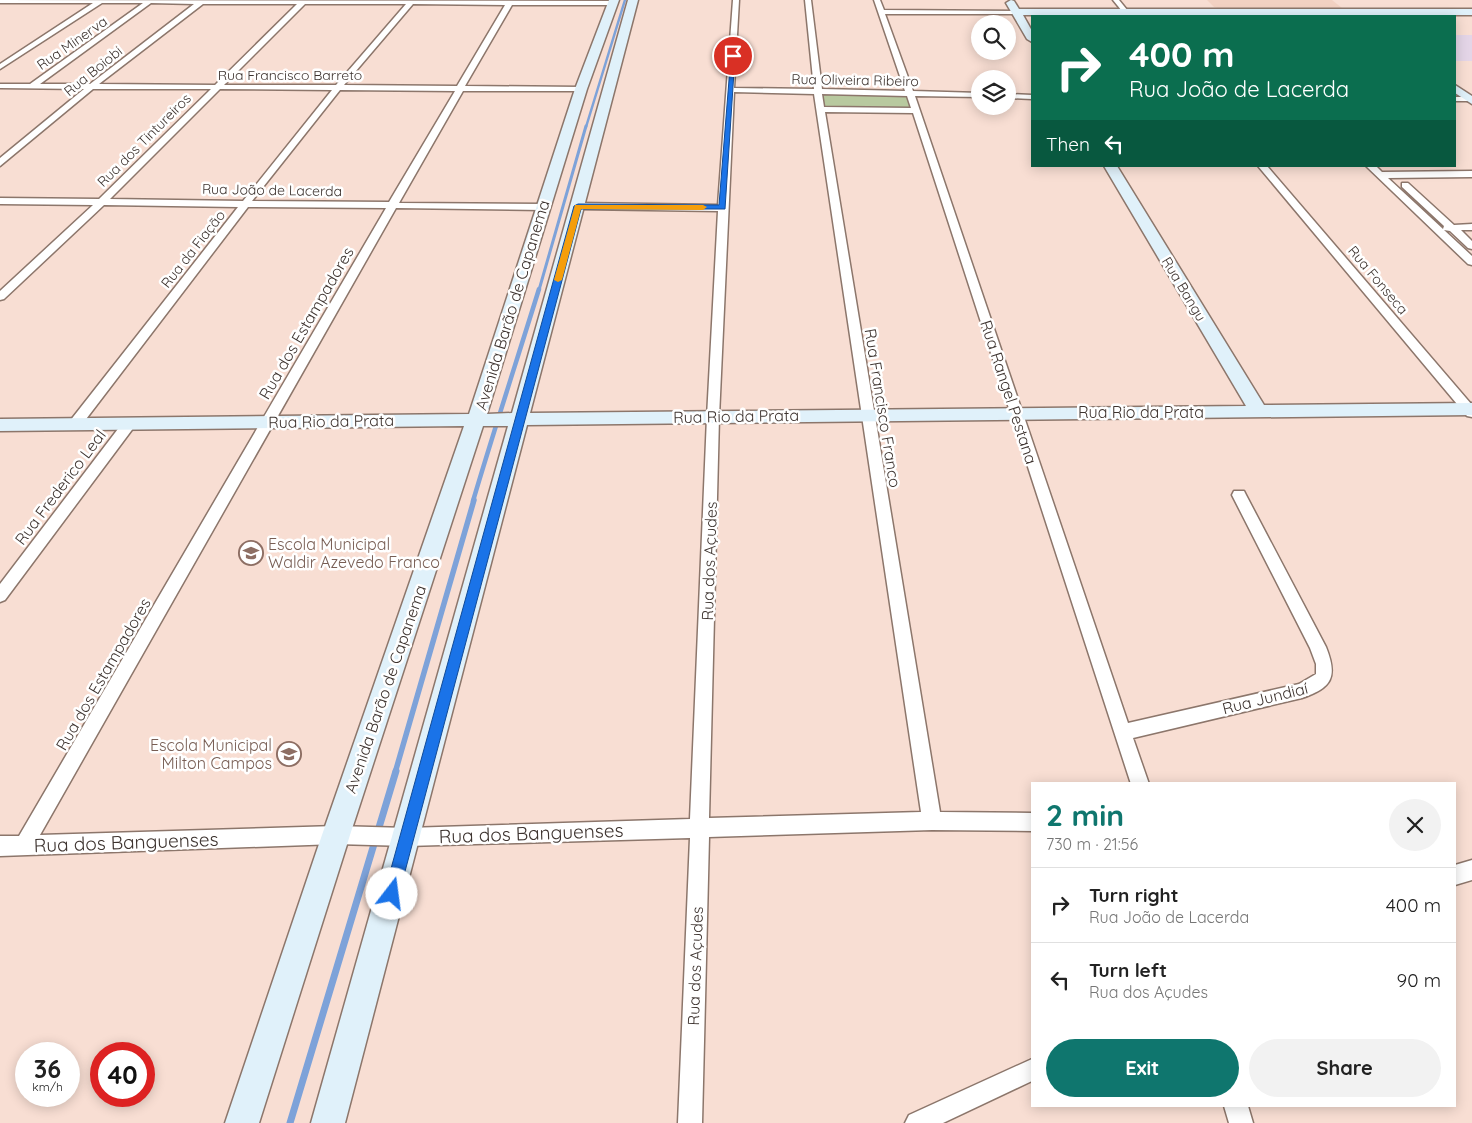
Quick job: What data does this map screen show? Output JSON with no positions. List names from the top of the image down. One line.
{"streets":{"street":["Rua Minerva","Rua Boiobi","Rua Francisco Barreto","Rua Oliveira Ribeiro","Rua dos Tintureiros","Rua João de Lacerda","Rua da Fiação","Rua Fonseca","Rua Bangu","Avenida Barão de Capanema","Rua dos Estampadores","Rua Rangel Pestana","Rua Francisco Franco","Rua Rio da Prata","Rua Frederico Leal","Rua dos Açudes","Rua Jundiaí","Rua dos Banguenses"]},"crossings":[["Rua Minerva","Rua Francisco Barreto"],["Rua Boiobi","Rua Francisco Barreto"],["Rua Francisco Barreto","Rua dos Tintureiros"],["Rua Francisco Barreto","Rua da Fiação"],["Rua Francisco Barreto","Avenida Barão de Capanema"],["Rua Francisco Barreto","Rua dos Estampadores"],["Rua Oliveira Ribeiro","Rua Rangel Pestana"],["Rua Oliveira Ribeiro","Rua Francisco Franco"],["Rua Oliveira Ribeiro","Rua dos Açudes"],["Rua dos Tintureiros","Rua João de Lacerda"],["Rua João de Lacerda","Rua da Fiação"],["Rua João de Lacerda","Avenida Barão de Capanema"],["Rua João de Lacerda","Rua dos Estampadores"],["Rua da Fiação","Rua Rio da Prata"],["Rua Fonseca","Rua Rio da Prata"],["Rua Bangu","Rua Rio da Prata"],["Avenida Barão de Capanema","Rua Rio da Prata"],["Avenida Barão de Capanema","Rua dos Banguenses"],["Rua dos Estampadores","Rua Rio da Prata"],["Rua dos Estampadores","Rua dos Banguenses"],["Rua Rangel Pestana","Rua Rio da Prata"],["Rua Rangel Pestana","Rua Jundiaí"],["Rua Francisco Franco","Rua Rio da Prata"],["Rua Francisco Franco","Rua dos Banguenses"],["Rua Rio da Prata","Rua Frederico Leal"],["Rua Rio da Prata","Rua dos Açudes"],["Rua dos Açudes","Rua dos Banguenses"]],"places":{"school or university":["Escola Municipal Waldir Azevedo Franco","Escola Municipal Milton Campos"]},"page":{"turn":["400 m","Rua João de Lacerda"],"then":"Then","heading":["2 min","730 m · 21:56"],"list":[{"name":"Turn right","note":"Rua João de Lacerda","value":"400 m"},{"name":"Turn left","note":"Rua dos Açudes","value":"90 m"}],"buttons":["Exit","Share"],"speed":"36 km/h","limit":"40"}}
